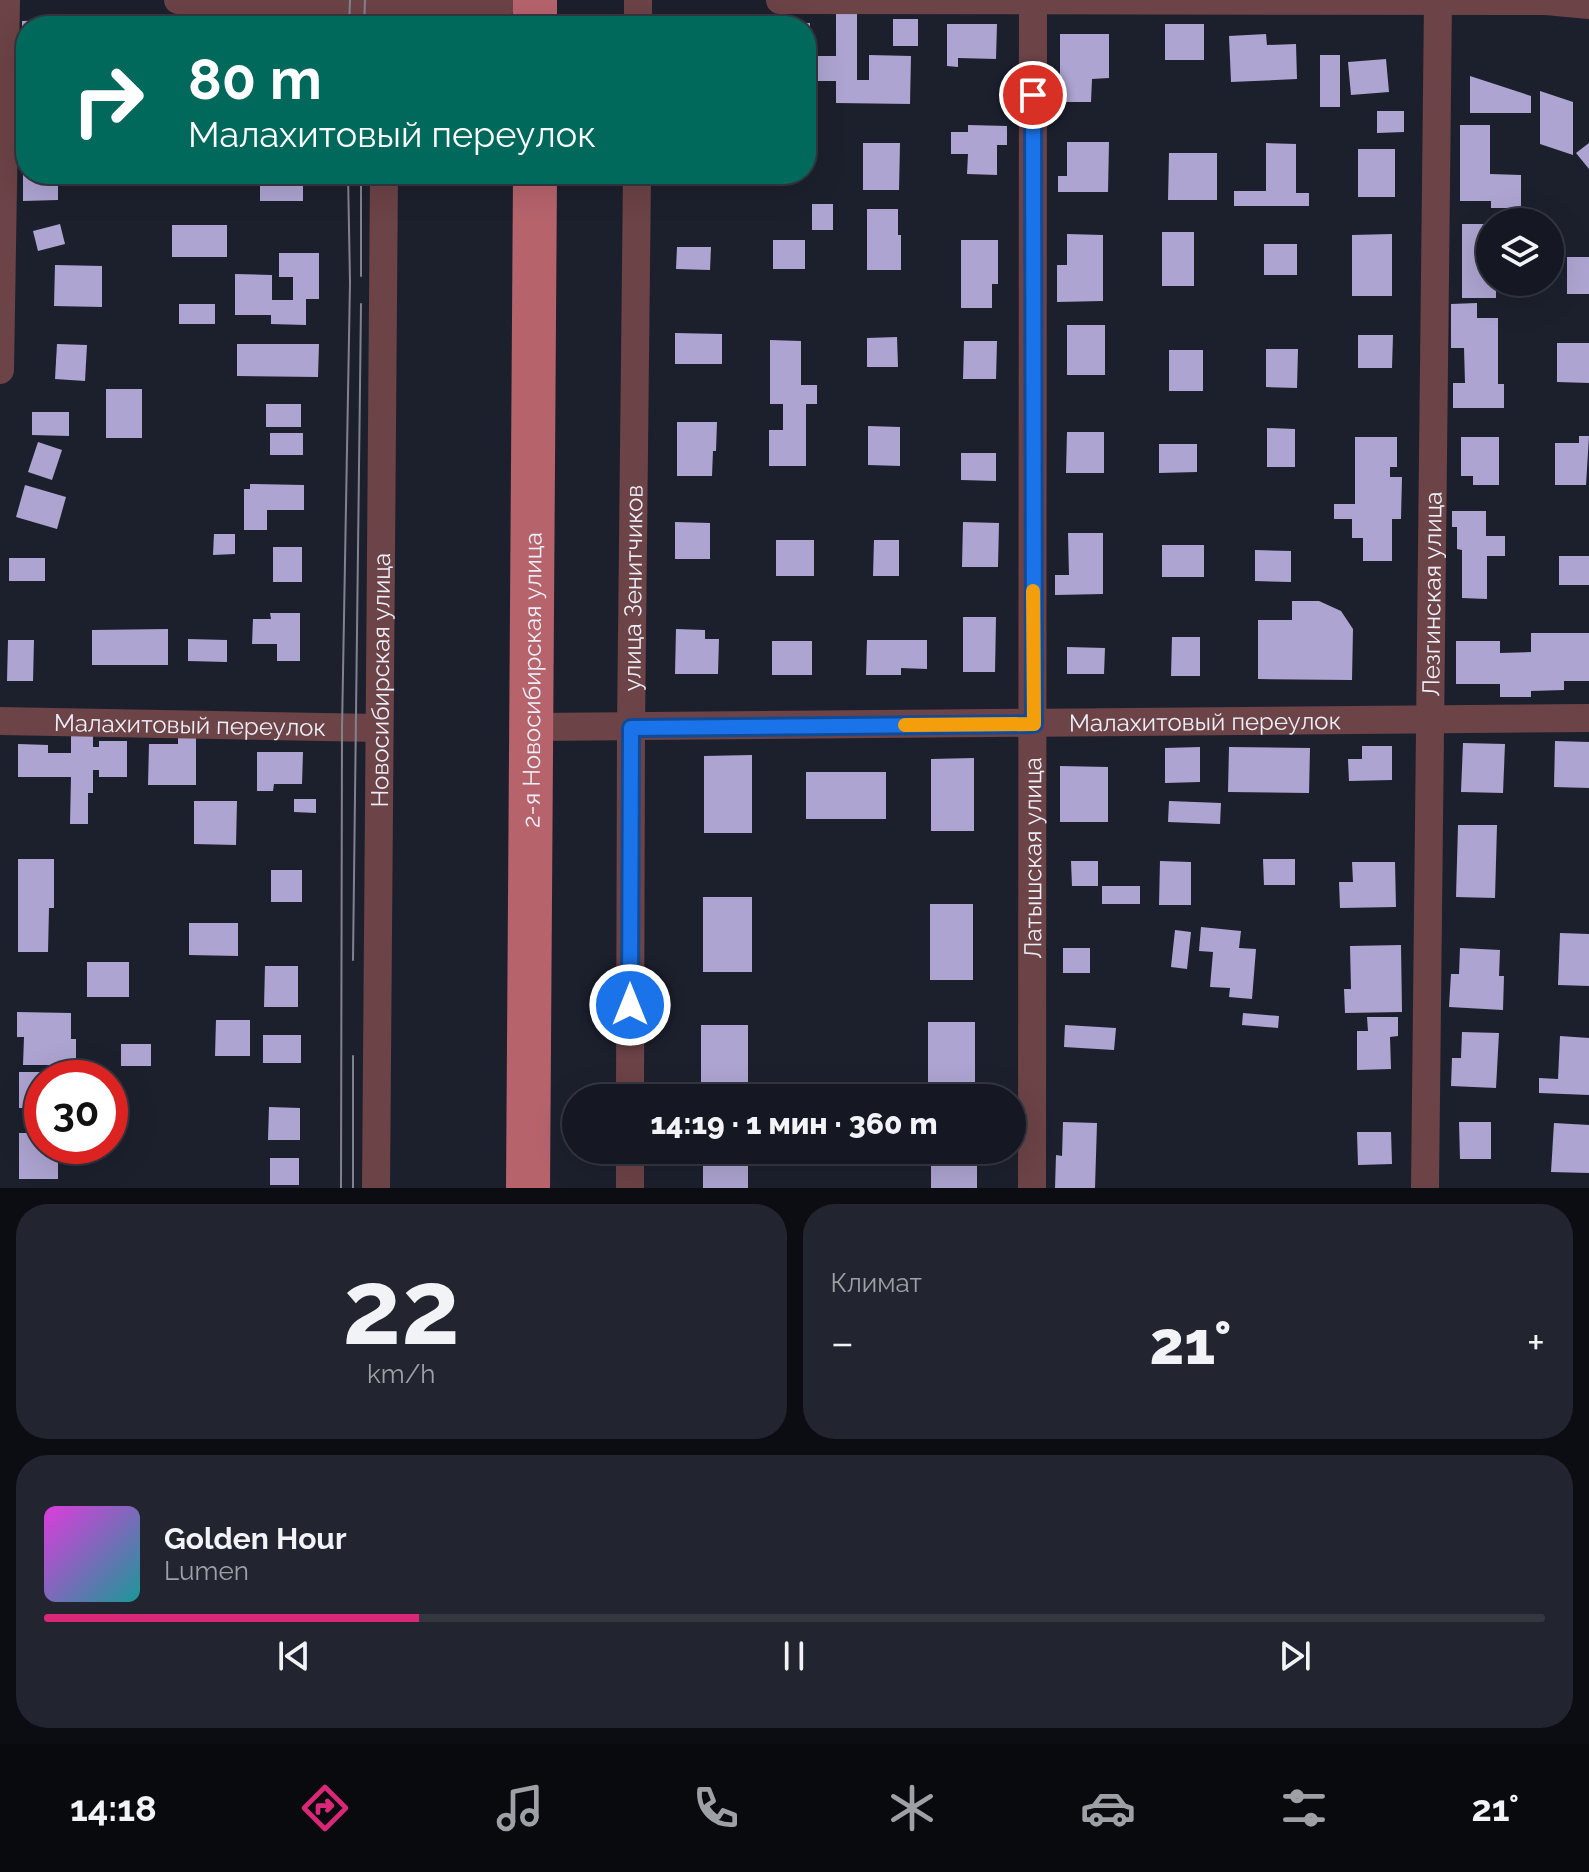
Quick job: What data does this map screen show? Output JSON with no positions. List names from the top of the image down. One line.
{"streets":{"main road":["2-я Новосибирская улица"],"street":["улица Зенитчиков","Лезгинская улица","Новосибирская улица","Малахитовый переулок","Латышская улица"]},"crossings":[["улица Зенитчиков","Малахитовый переулок"],["Лезгинская улица","Малахитовый переулок"],["Новосибирская улица","Малахитовый переулок"],["2-я Новосибирская улица","Малахитовый переулок"],["Малахитовый переулок","Латышская улица"]],"page":{"turn":["80 m","Малахитовый переулок"],"limit":"30","trip":"14:19 · 1 мин · 360 m","tile":[["22","km/h"],"Климат"],"heat":["−","21°","+"],"song":["Golden Hour","Lumen"],"tabs":["14:18","21°"]}}
